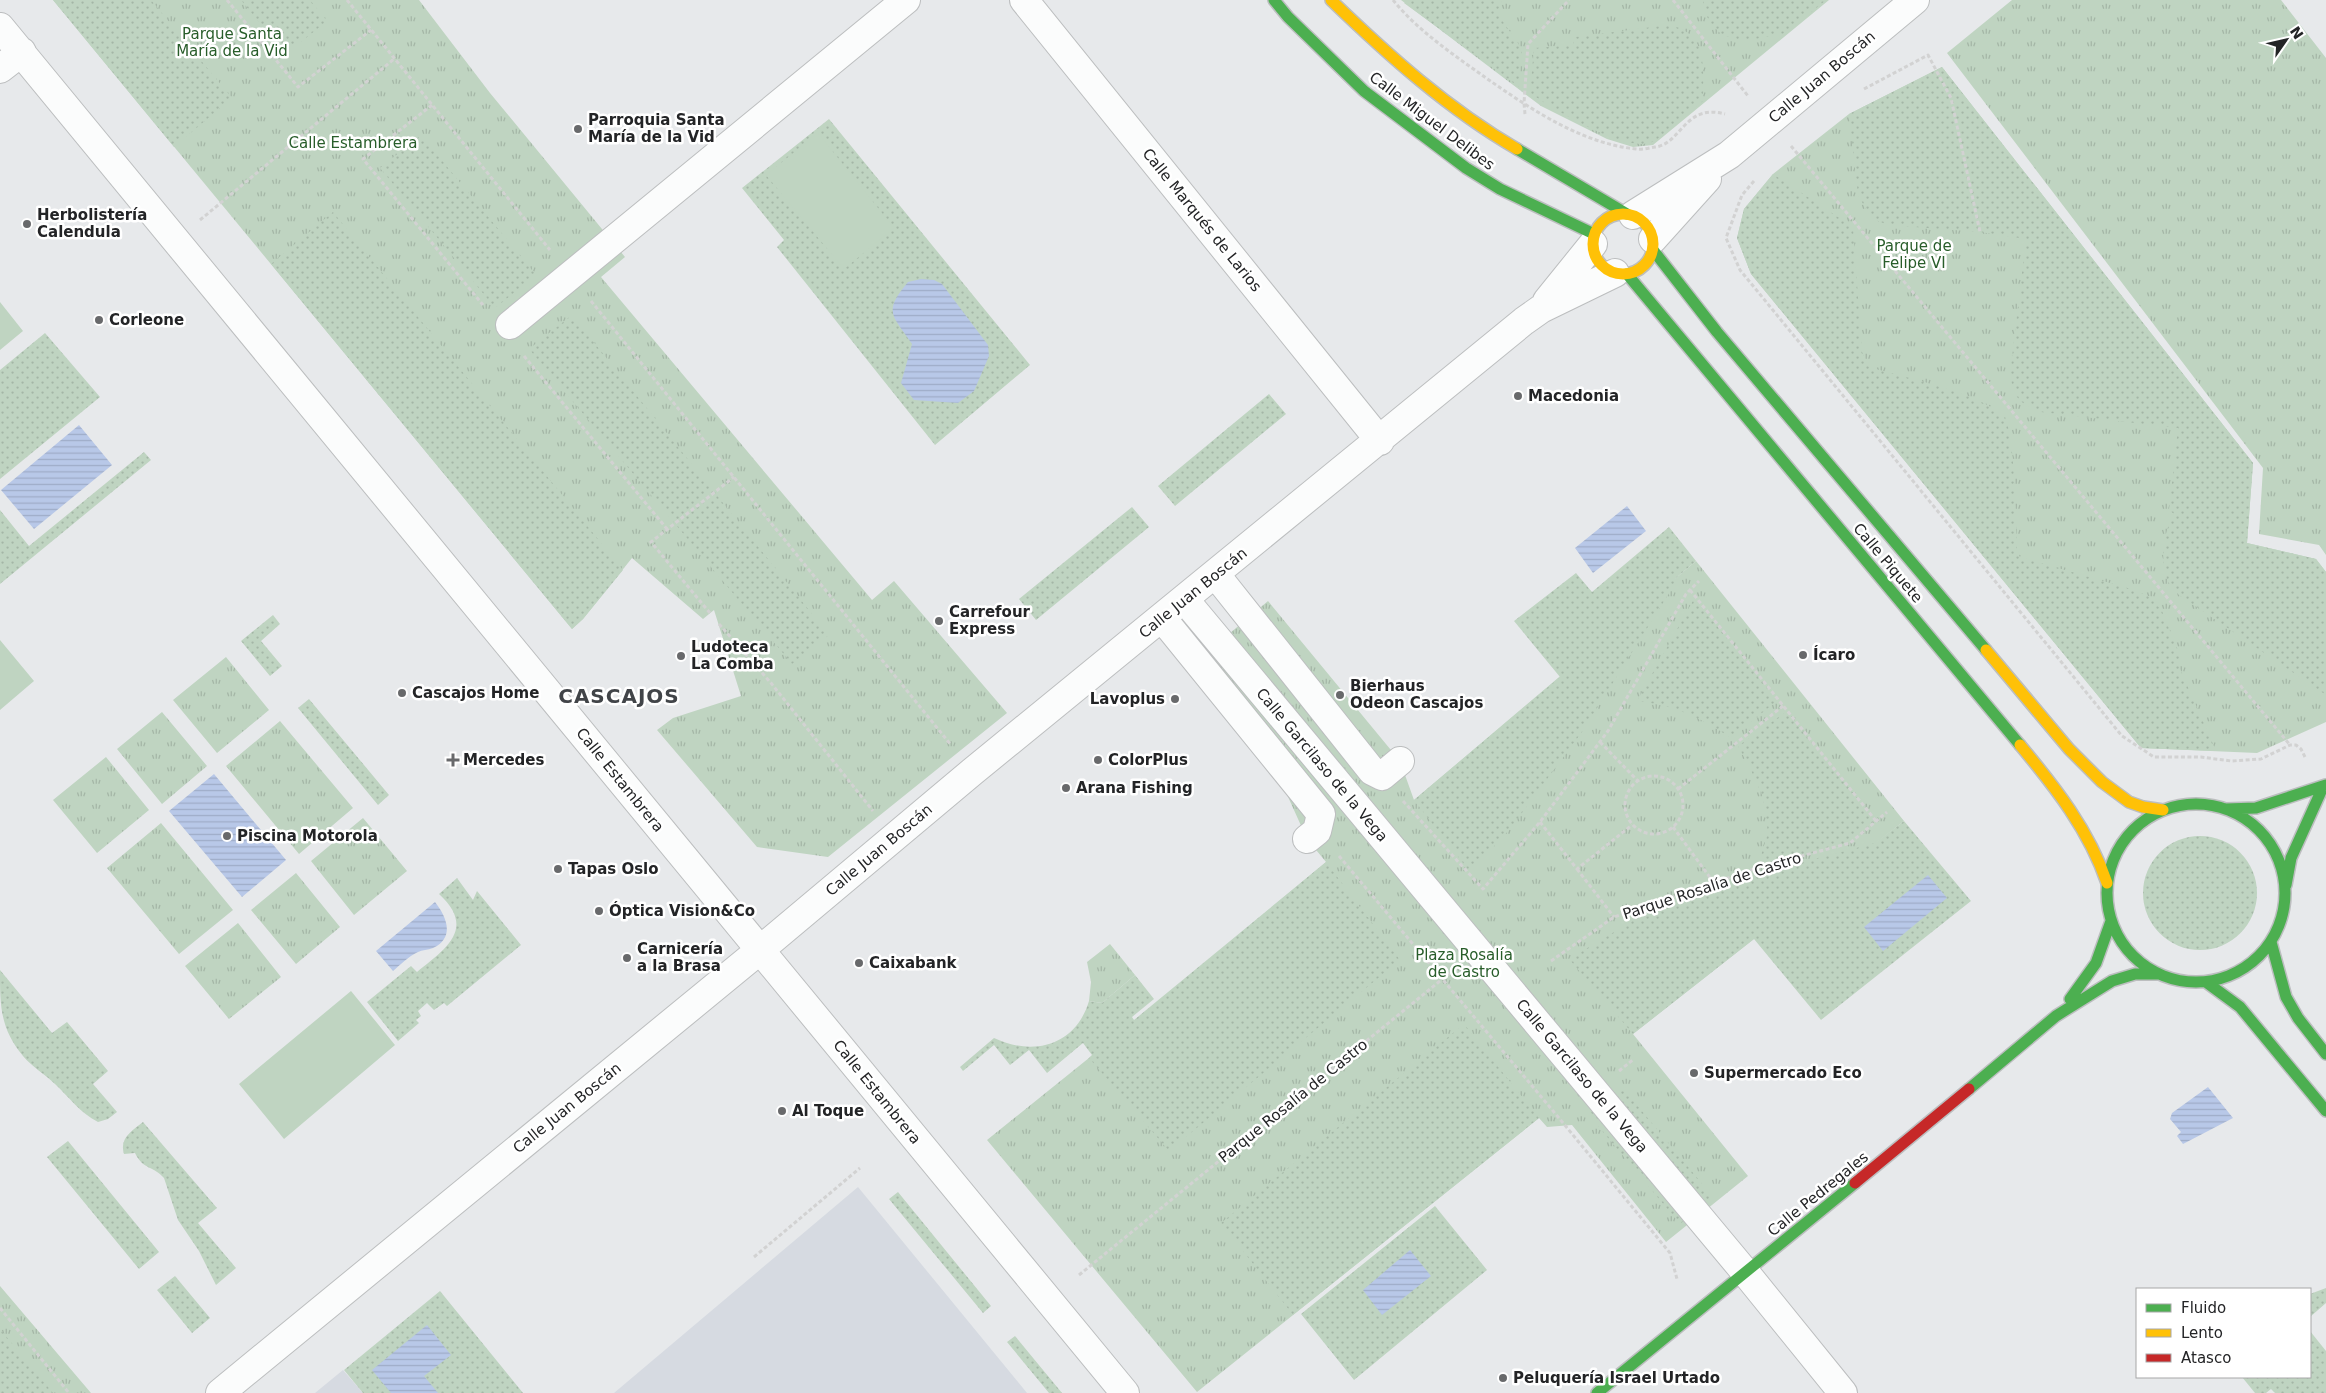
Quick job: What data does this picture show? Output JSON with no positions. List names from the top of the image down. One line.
{"streets":{"main road":["Calle Miguel Delibes","Calle Piquete","Calle Pedregales"],"street":["Calle Juan Boscán","Calle Marqués de Larios","Calle Garcilaso de la Vega","Calle Estambrera"],"path":["Parque Rosalía de Castro"]},"crossings":[["Calle Juan Boscán","Calle Miguel Delibes"],["Calle Juan Boscán","Calle Marqués de Larios"],["Calle Juan Boscán","Calle Piquete"],["Calle Juan Boscán","Calle Garcilaso de la Vega"],["Calle Juan Boscán","Calle Estambrera"],["Calle Miguel Delibes","Calle Piquete"],["Calle Piquete","Calle Pedregales"],["Calle Garcilaso de la Vega","Parque Rosalía de Castro"],["Calle Garcilaso de la Vega","Calle Pedregales"]],"districts":["CASCAJOS"],"parks":["Parque Santa María de la Vid","Calle Estambrera","Parque de Felipe VI","Plaza Rosalía de Castro"],"places":{"other":["Parroquia Santa María de la Vid","Herbolistería Calendula","Corleone","Macedonia","Carrefour Express","Ícaro","Ludoteca La Comba","Cascajos Home","Bierhaus Odeon Cascajos","Lavoplus","ColorPlus","Arana Fishing","Piscina Motorola","Tapas Oslo","Óptica Vision&Co","Carnicería a la Brasa","Caixabank","Supermercado Eco","Al Toque","Peluquería Israel Urtado"],"health":["Mercedes"]},"legend":["Fluido","Lento","Atasco"],"north":"top right"}
